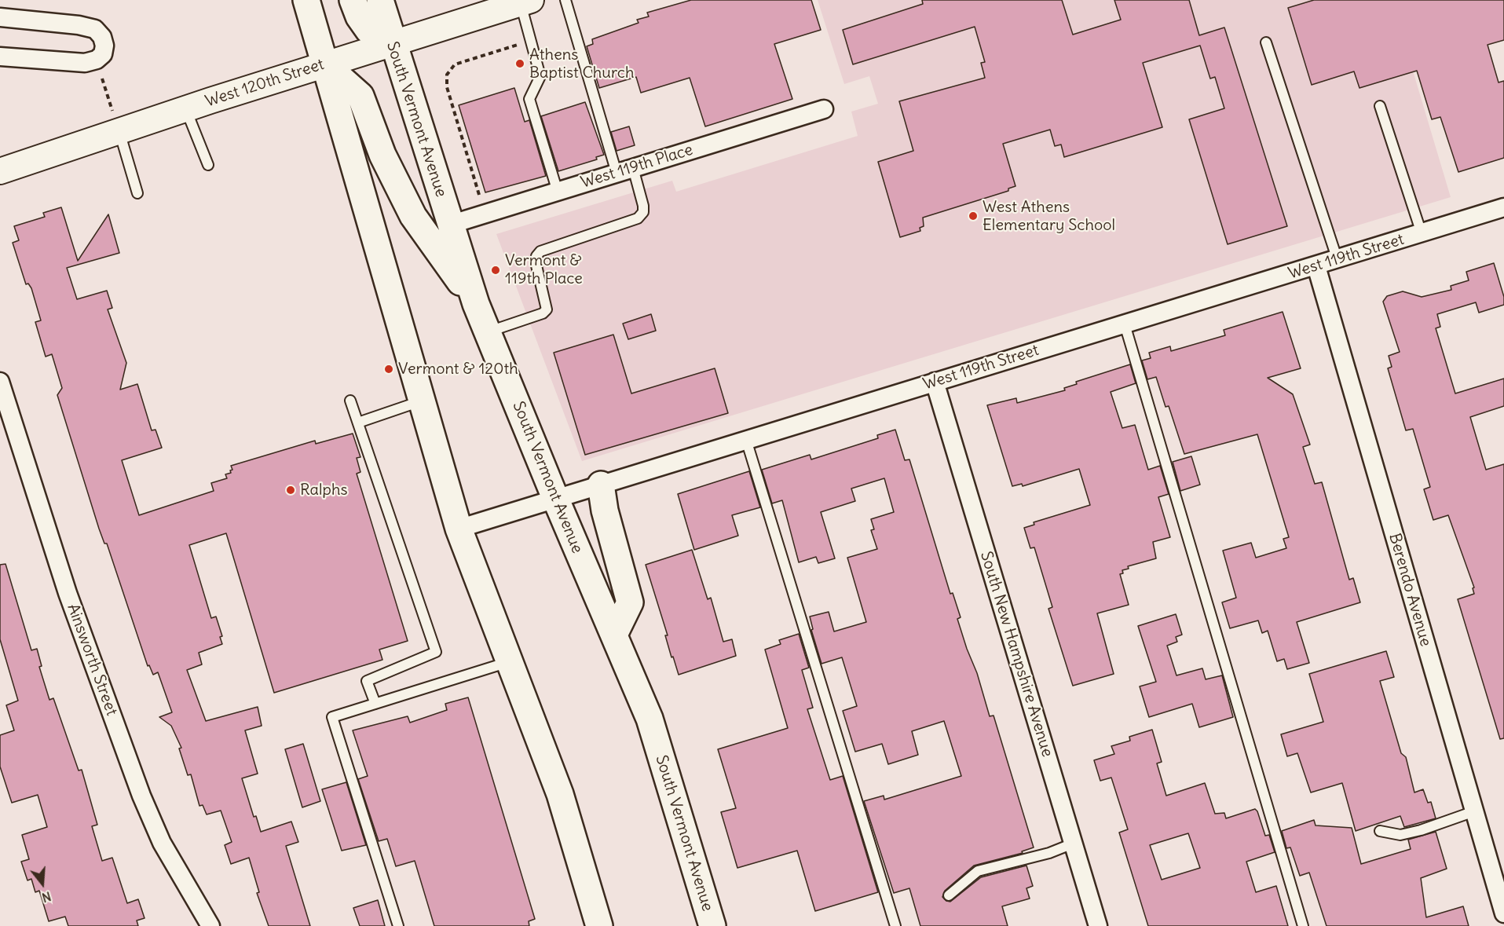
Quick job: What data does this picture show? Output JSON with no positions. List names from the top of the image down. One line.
{"streets":{"main road":["South Vermont Avenue"],"street":["West 120th Street","West 119th Place","West 119th Street","Berendo Avenue","South New Hampshire Avenue","Ainsworth Street"]},"crossings":[["West 120th Street","South Vermont Avenue"],["South Vermont Avenue","West 119th Place"],["South Vermont Avenue","West 119th Street"],["West 119th Street","Berendo Avenue"],["West 119th Street","South New Hampshire Avenue"]],"places":["Athens Baptist Church","West Athens Elementary School","Vermont & 119th Place","Vermont & 120th","Ralphs"],"north":"bottom"}
